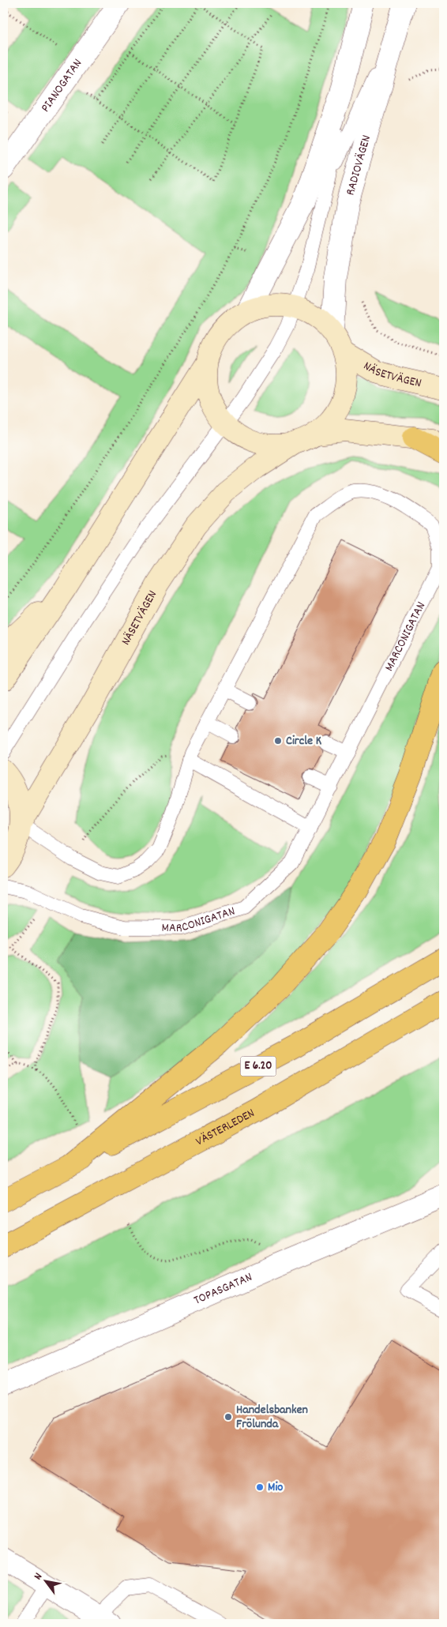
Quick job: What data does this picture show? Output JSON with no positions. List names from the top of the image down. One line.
{"streets":{"highway":["E 6.20","VÄSTERLEDEN"],"street":["PIANOGATAN","RADIOVÄGEN","NÄSETVÄGEN","TOPASGATAN"],"lane":["MARCONIGATAN"]},"crossings":[["NÄSETVÄGEN","MARCONIGATAN"]],"places":["Circle K","Handelsbanken Frölunda","Mio"],"north":"top left"}
